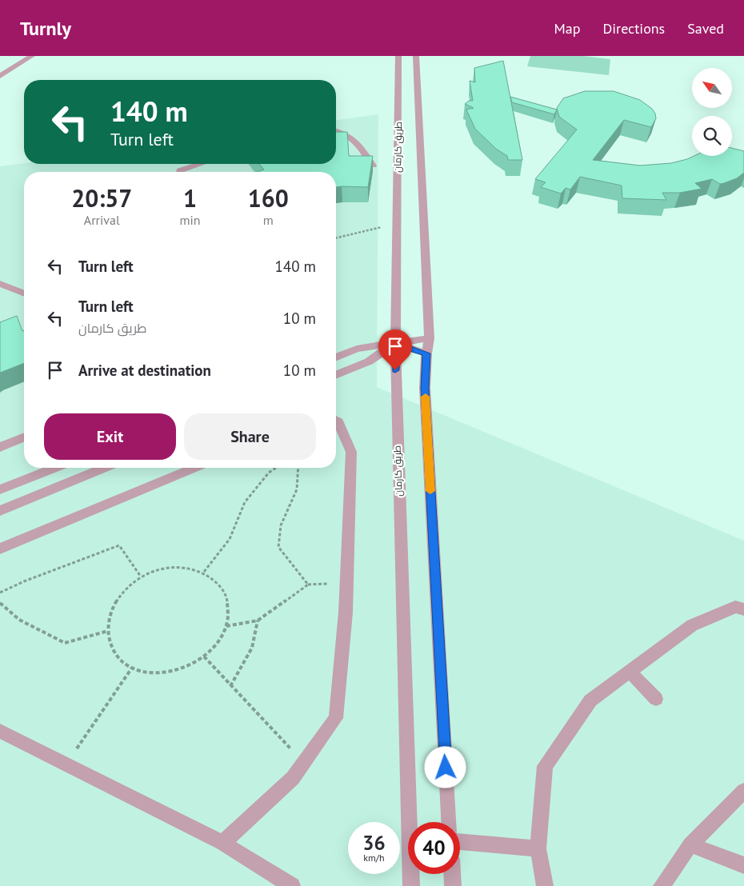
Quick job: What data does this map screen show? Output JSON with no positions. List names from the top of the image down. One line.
{"streets":{"street":["طريق كارمان"]},"north":"top left","page":{"header":"Turnly","nav":["Map","Directions","Saved"],"turn":["140 m","Turn left"],"eta":["20:57","Arrival","1","min","160","m"],"list":[{"name":"Turn left","value":"140 m"},{"name":"Turn left","note":"طريق كارمان","value":"10 m"},{"name":"Arrive at destination","value":"10 m"}],"buttons":["Exit","Share"],"speed":"36 km/h","limit":"40"}}
